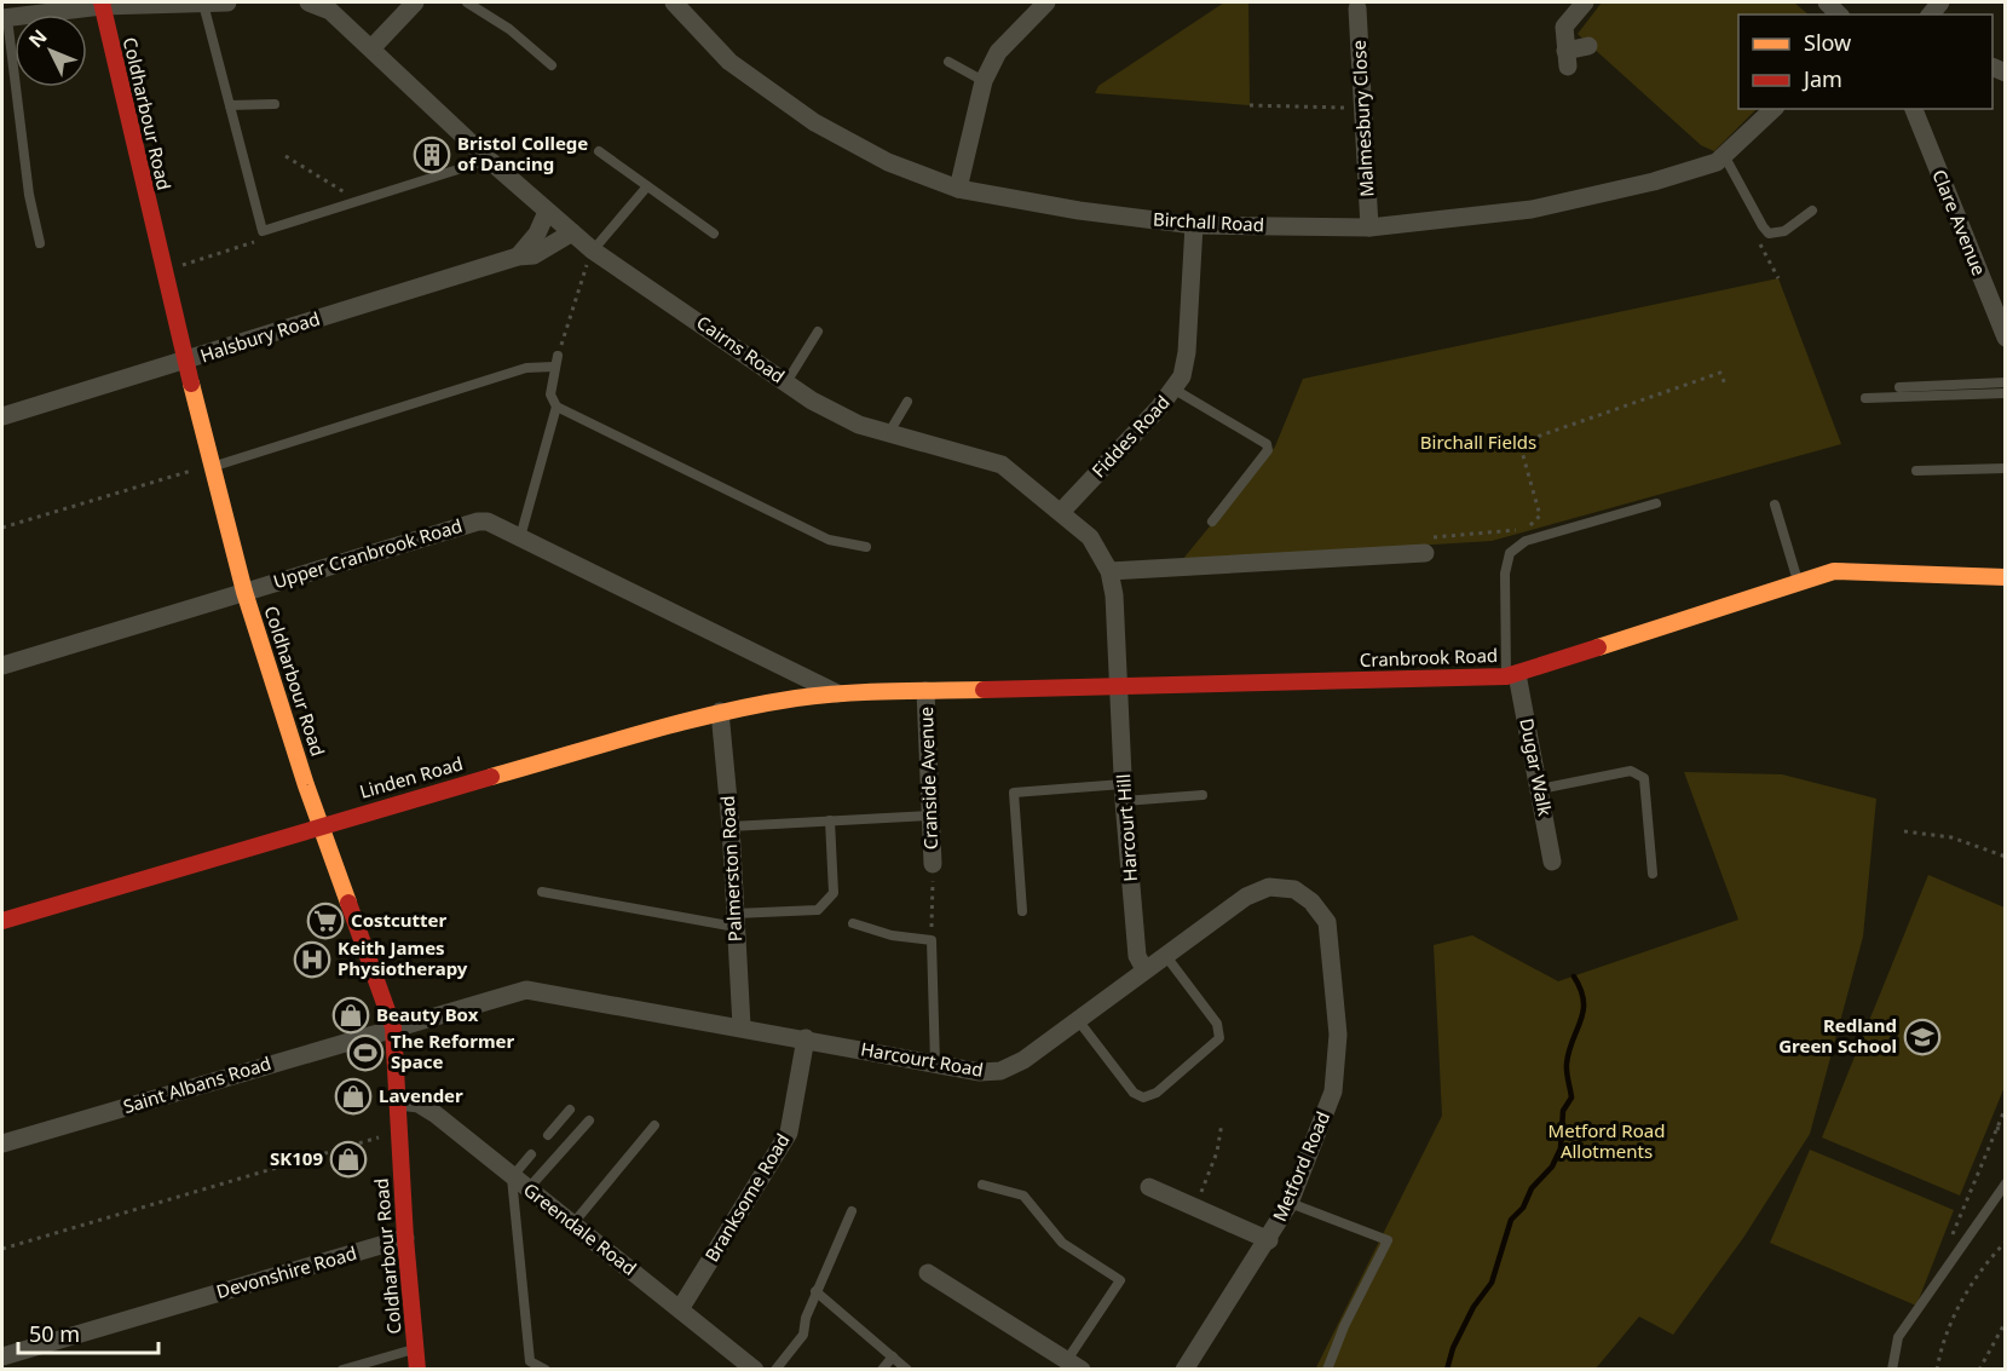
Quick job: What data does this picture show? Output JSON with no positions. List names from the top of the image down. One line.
{"streets":{"main road":["Coldharbour Road","Cranbrook Road","Linden Road"],"street":["Malmesbury Close","Birchall Road","Clare Avenue","Halsbury Road","Cairns Road","Fiddes Road","Upper Cranbrook Road","Dugar Walk","Cranside Avenue","Harcourt Hill","Palmerston Road","Harcourt Road","Saint Albans Road","Metford Road","Branksome Road","Greendale Road","Devonshire Road"]},"crossings":[["Coldharbour Road","Halsbury Road"],["Coldharbour Road","Upper Cranbrook Road"],["Coldharbour Road","Linden Road"],["Coldharbour Road","Harcourt Road"],["Coldharbour Road","Saint Albans Road"],["Coldharbour Road","Greendale Road"],["Coldharbour Road","Devonshire Road"],["Malmesbury Close","Birchall Road"],["Birchall Road","Fiddes Road"],["Halsbury Road","Cairns Road"],["Cairns Road","Fiddes Road"],["Cairns Road","Cranbrook Road"],["Cairns Road","Harcourt Hill"],["Upper Cranbrook Road","Cranbrook Road"],["Upper Cranbrook Road","Linden Road"],["Cranbrook Road","Dugar Walk"],["Cranbrook Road","Linden Road"],["Cranbrook Road","Cranside Avenue"],["Cranbrook Road","Harcourt Hill"],["Linden Road","Palmerston Road"],["Harcourt Hill","Harcourt Road"],["Palmerston Road","Harcourt Road"],["Harcourt Road","Saint Albans Road"],["Harcourt Road","Metford Road"],["Harcourt Road","Branksome Road"],["Branksome Road","Greendale Road"]],"parks":["Birchall Fields","Metford Road Allotments"],"places":{"building":["Bristol College of Dancing"],"supermarket":["Costcutter"],"hospital":["Keith James Physiotherapy"],"shop":["Beauty Box","Lavender","SK109"],"school or university":["Redland Green School"],"sports":["The Reformer Space"]},"legend":["Slow","Jam"],"scale_bar":"50 m","north":"top left"}
